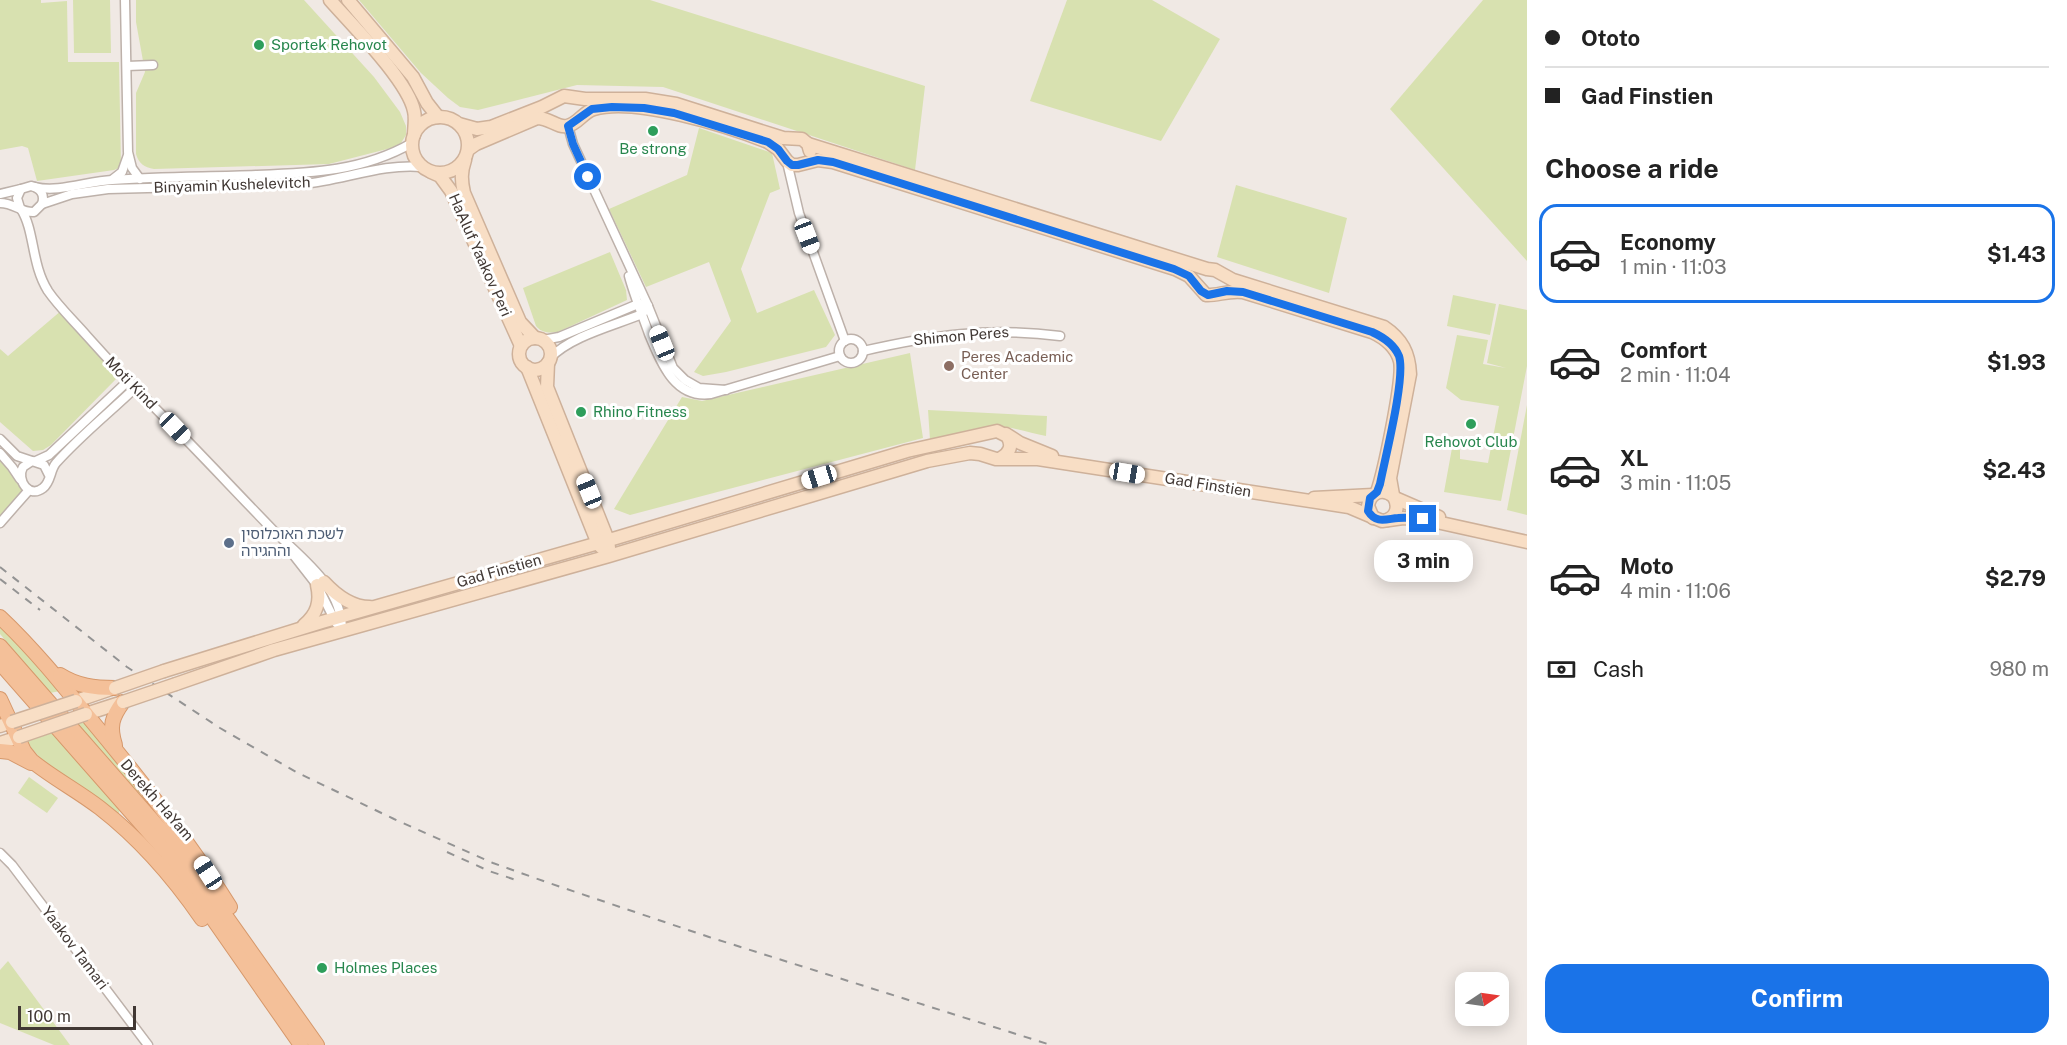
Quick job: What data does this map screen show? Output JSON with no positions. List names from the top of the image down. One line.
{"streets":{"main road":["Derekh HaYam"],"street":["Binyamin Kushelevitch","HaAluf Yaakov Peri","Shimon Peres","Moti Kind","Gad Finstien","Yaakov Tamari"]},"crossings":[["Binyamin Kushelevitch","HaAluf Yaakov Peri"],["Binyamin Kushelevitch","Moti Kind"],["Moti Kind","Gad Finstien"]],"places":["Sportek Rehovot","Be strong","Peres Academic Center","Rhino Fitness","Rehovot Club","לשכת האוכלוסין וההגירה","Holmes Places"],"scale_bar":"100 m","north":"right","page":{"banner":["Ototo","Gad Finstien"],"heading":"Choose a ride","list":[{"name":"Economy","note":"1 min · 11:03","value":"$1.43"},{"name":"Comfort","note":"2 min · 11:04","value":"$1.93"},{"name":"XL","note":"3 min · 11:05","value":"$2.43"},{"name":"Moto","note":"4 min · 11:06","value":"$2.79"}],"bubble":"3 min","pay":["Cash","980 m"],"buttons":"Confirm","scale":"100 m"}}
